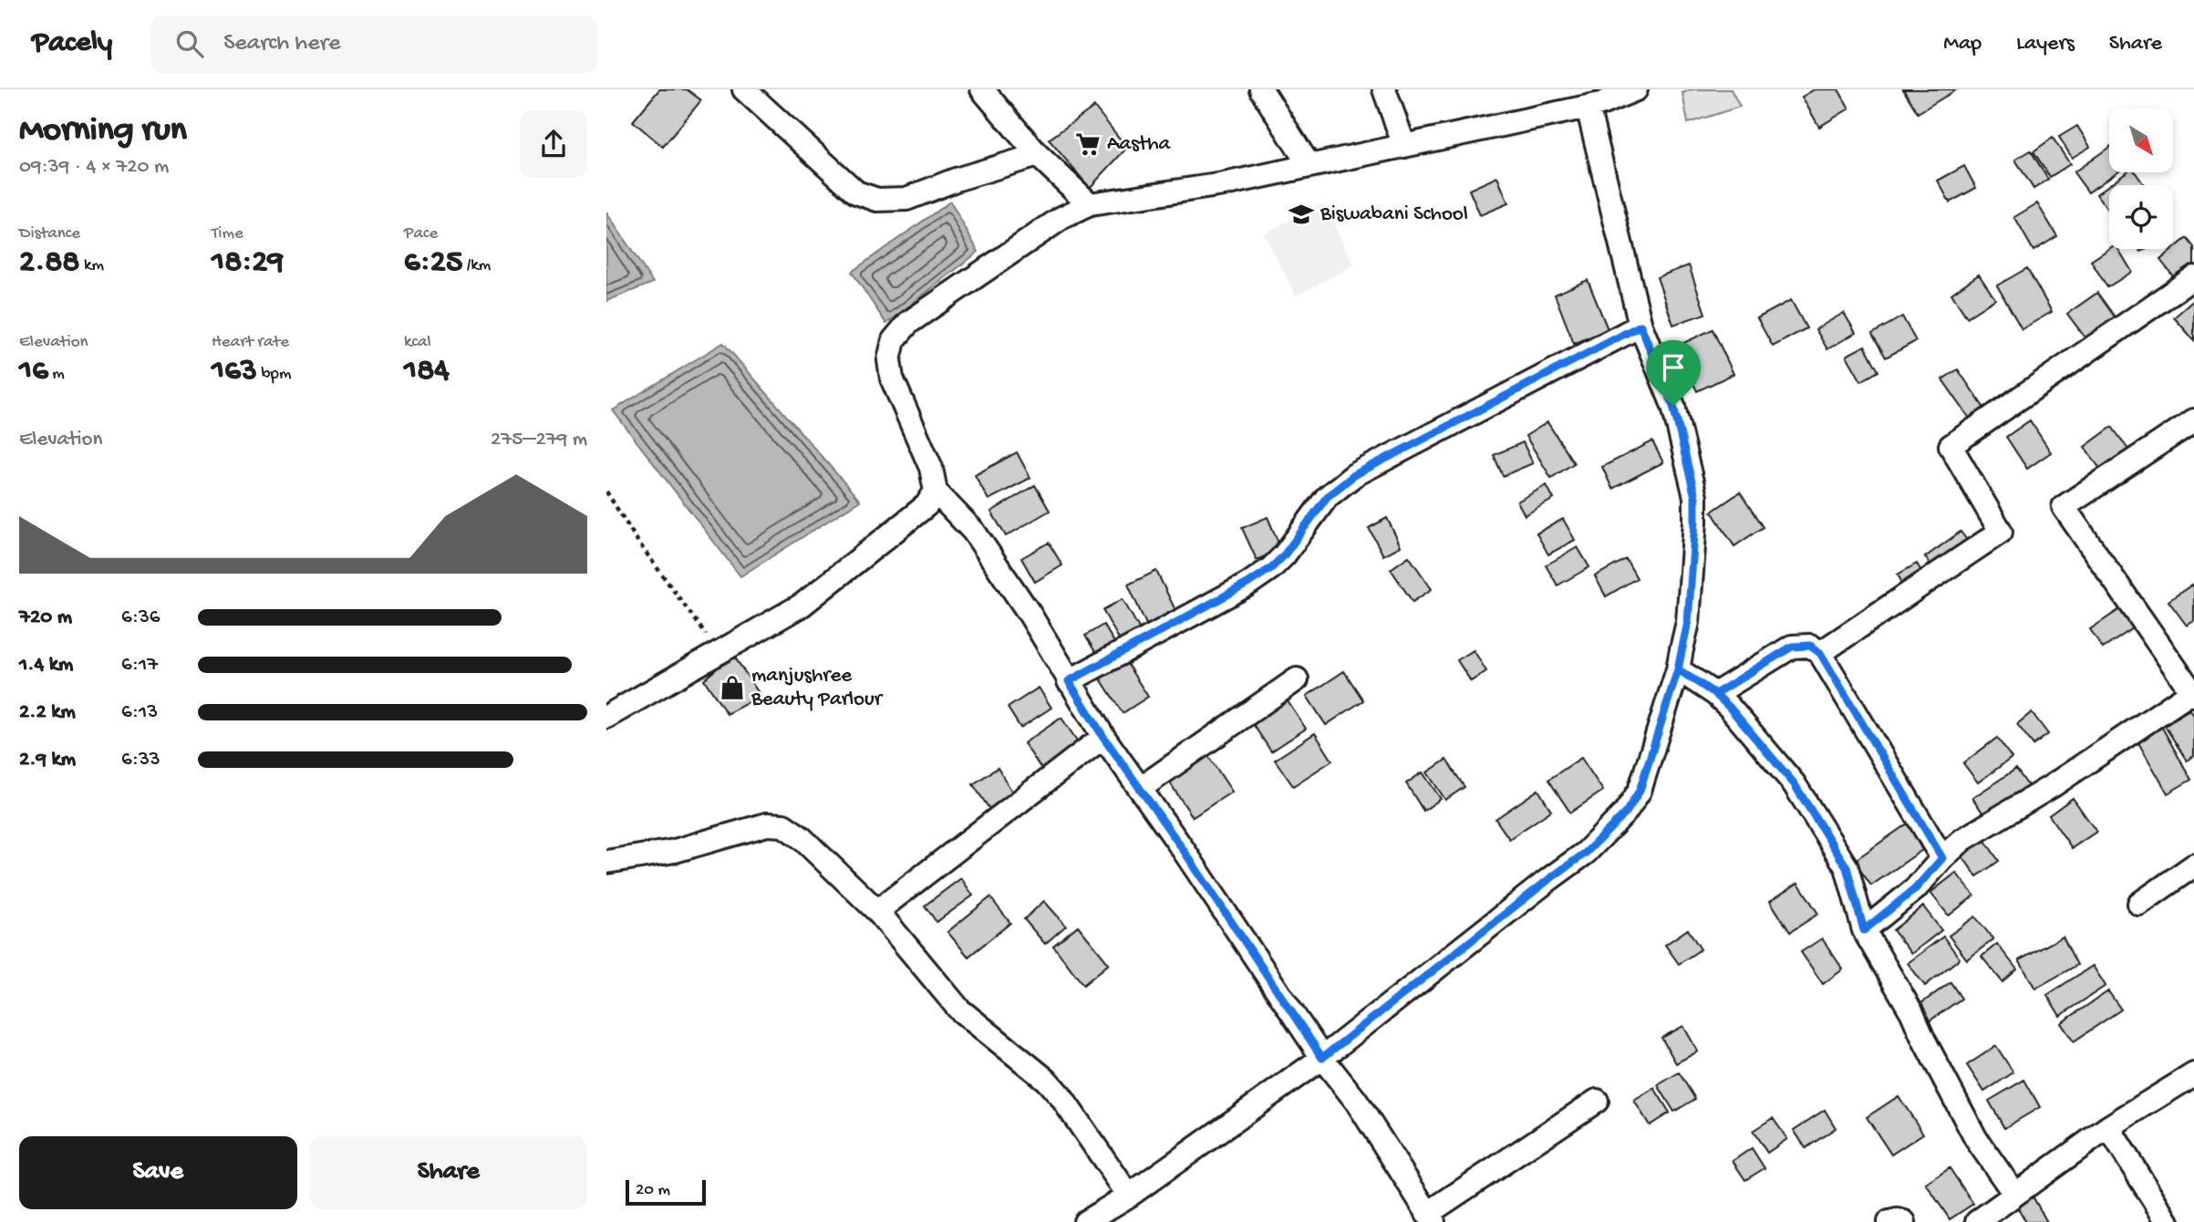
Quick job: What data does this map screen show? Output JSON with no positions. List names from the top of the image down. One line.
{"places":{"supermarket":["Aastha"],"school or university":["Biswabani School"],"shop":["manjushree Beauty Parlour"]},"scale_bar":"20 m","north":"bottom right","page":{"header":"Pacely","search":"Search here","nav":["Map","Layers","Share"],"heading":["Morning run","09:39 · 4 × 720 m"],"stats":[["Distance","2.88 km"],["Time","18:29"],["Pace","6:25 /km"],["Elevation","16 m"],["Heart rate","163 bpm"],["kcal","184"]],"chart":["Elevation","275–279 m"],"list":[{"name":"720 m","note":"6:36"},{"name":"1.4 km","note":"6:17"},{"name":"2.2 km","note":"6:13"},{"name":"2.9 km","note":"6:33"}],"buttons":["Save","Share"],"scale":"20 m"}}
